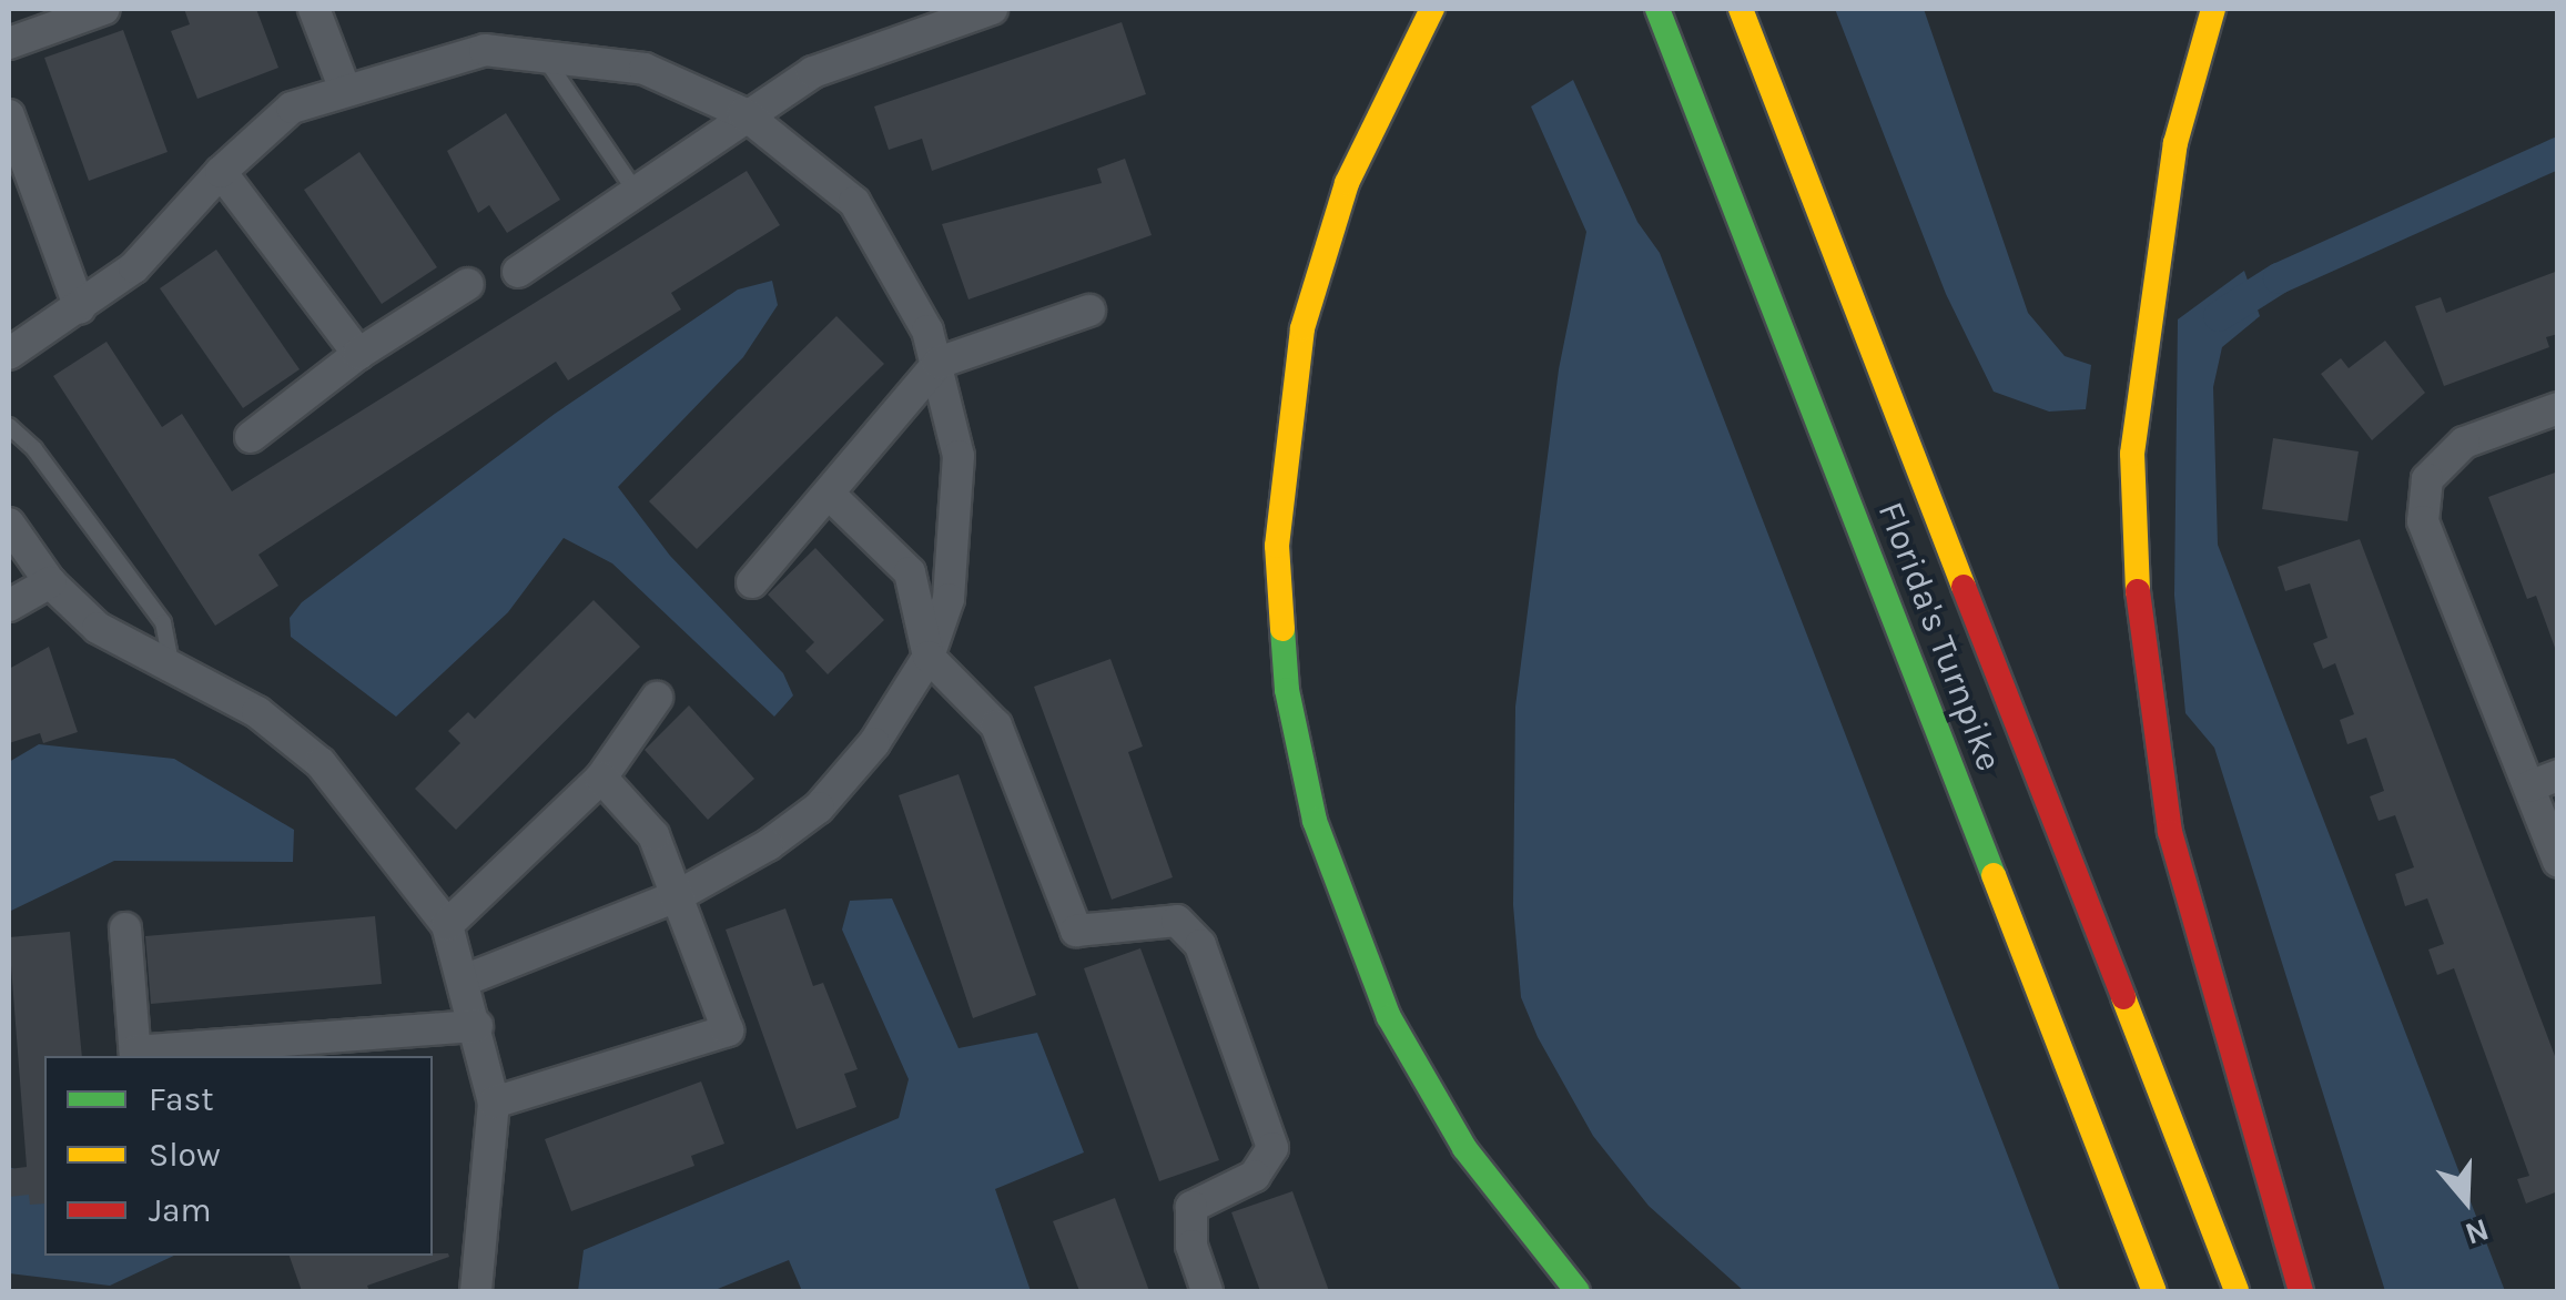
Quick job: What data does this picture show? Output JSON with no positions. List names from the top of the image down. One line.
{"streets":{"highway":["Florida's Turnpike"]},"legend":["Fast","Slow","Jam"],"north":"bottom"}
